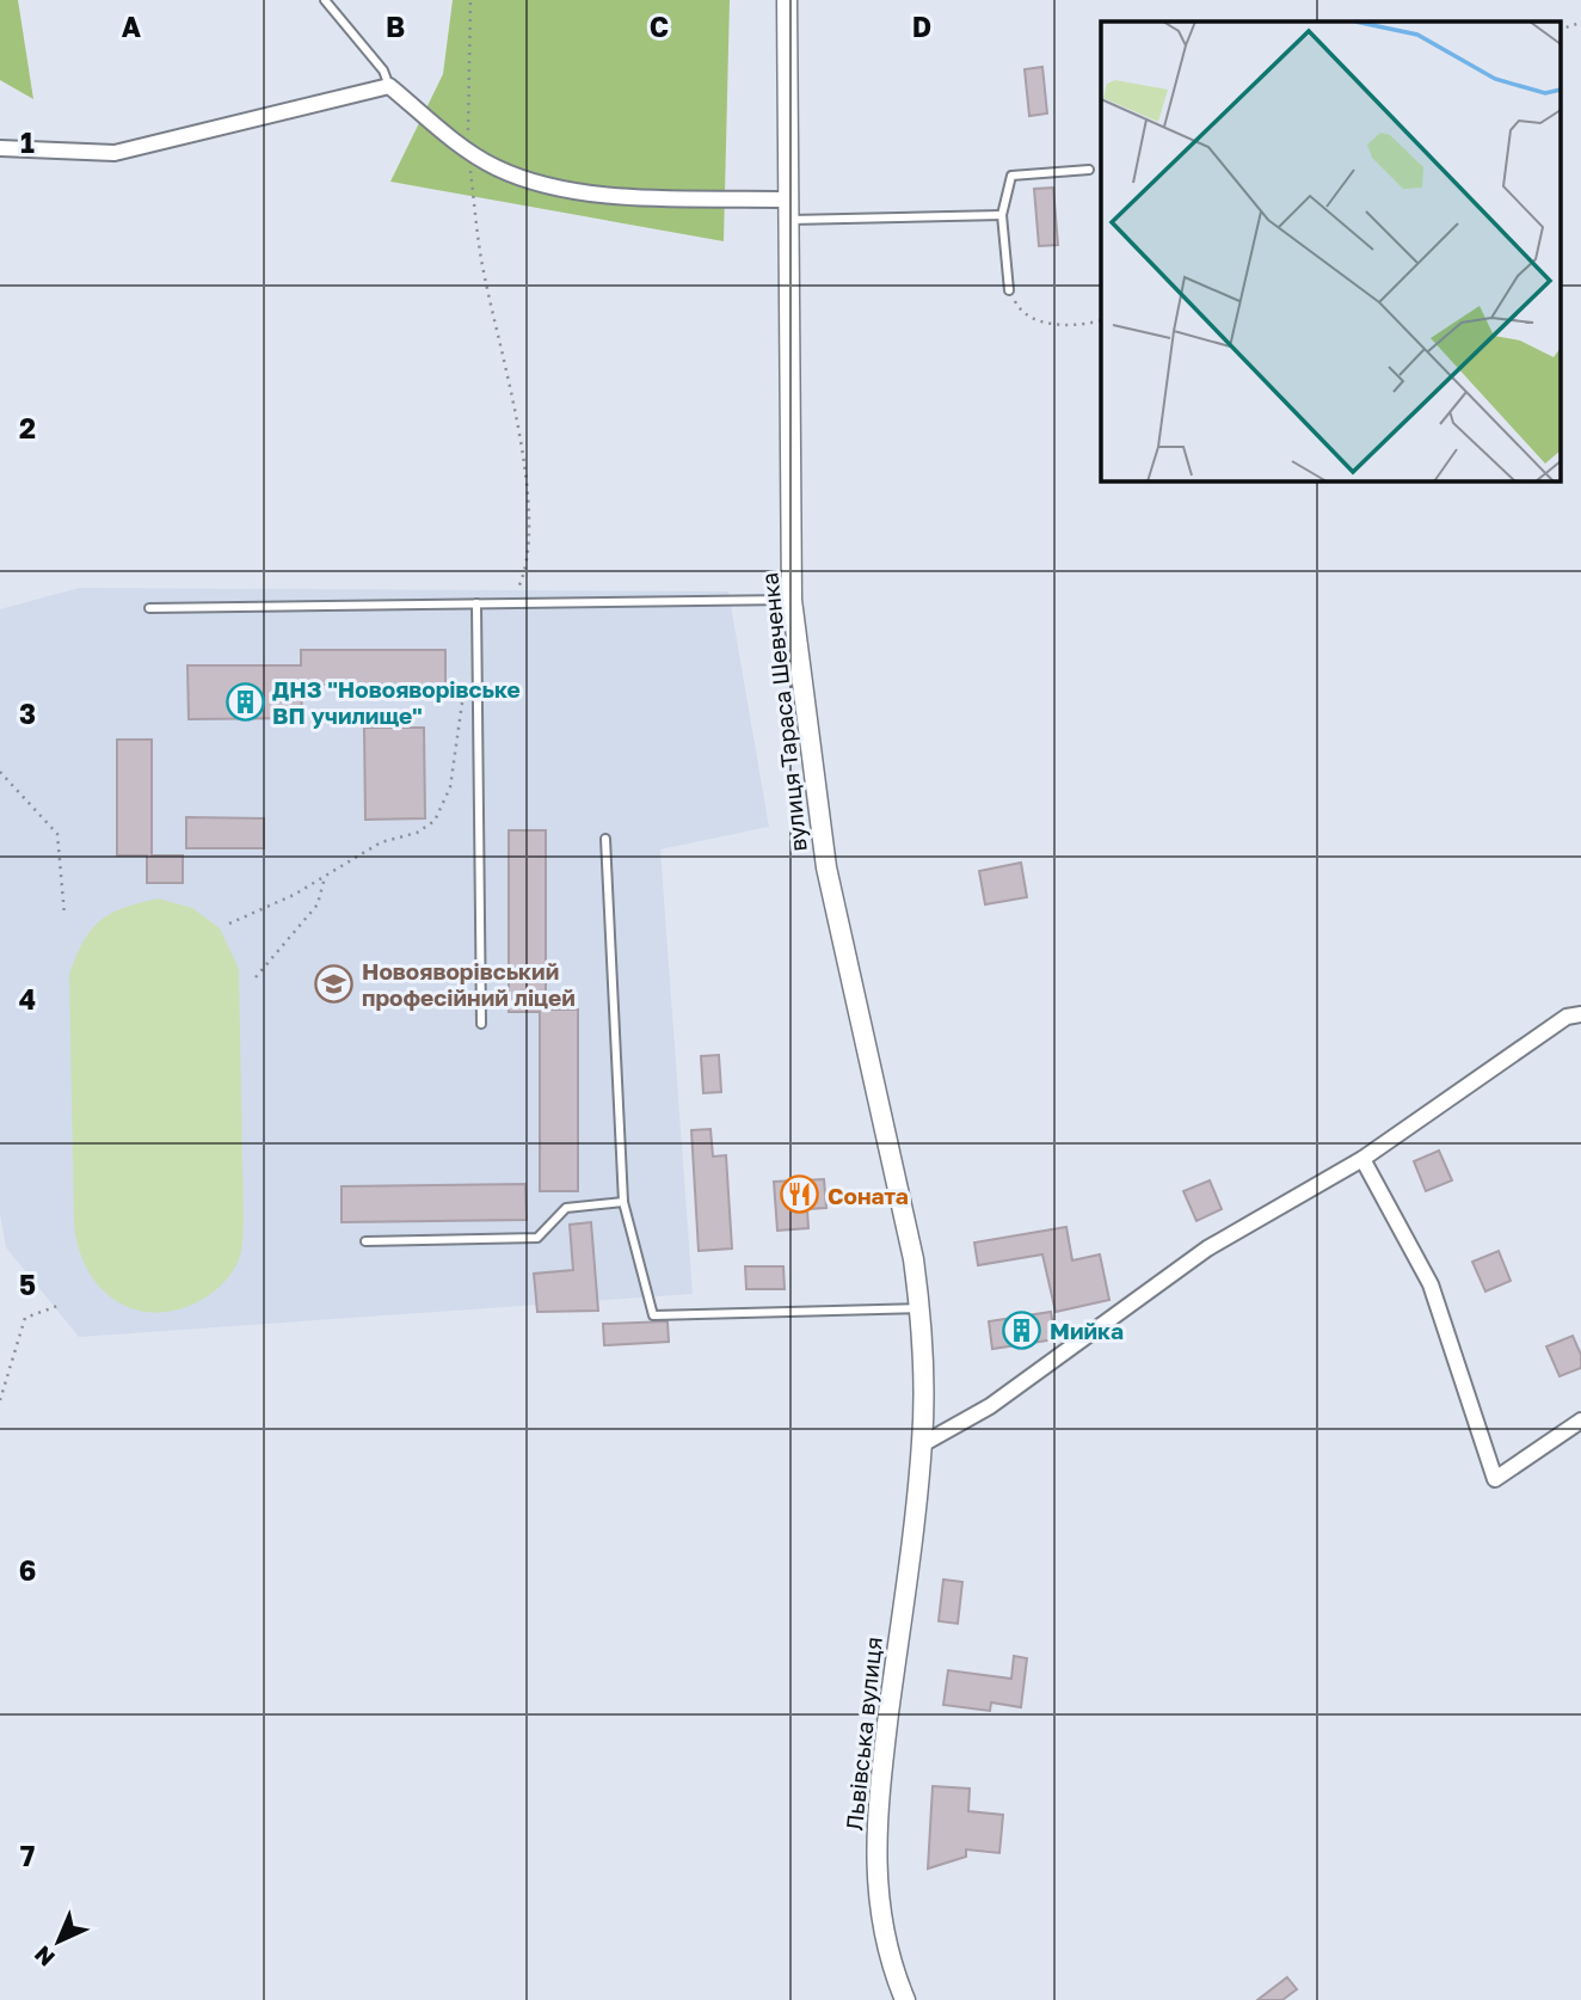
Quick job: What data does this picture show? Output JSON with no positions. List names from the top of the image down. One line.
{"streets":{"street":["вулиця Тараса Шевченка","Львівська вулиця"]},"crossings":[["вулиця Тараса Шевченка","Львівська вулиця"]],"places":{"building":["ДНЗ \"Новояворівське ВП училище\"","Мийка"],"school or university":["Новояворівський професійний ліцей"],"restaurant":["Соната"]},"north":"bottom left","grid":{"columns":["A","B","C","D"],"rows":["1","2","3","4","5","6","7"]}}
